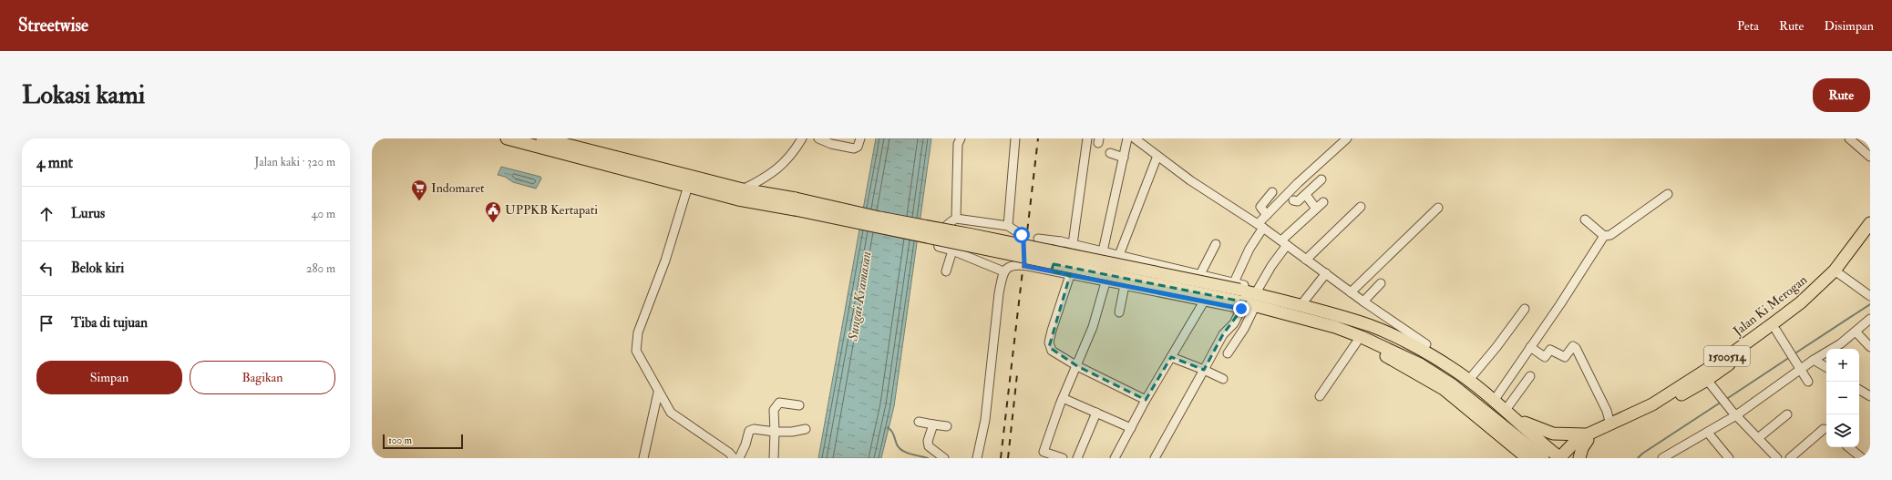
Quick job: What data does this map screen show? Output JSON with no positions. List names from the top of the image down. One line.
{"streets":{"highway":["Jalan Ki Merogan","1500514"]},"water":["Sungai Kramasan"],"places":{"supermarket":["Indomaret"],"public building":["UPPKB Kertapati"]},"scale_bar":"100 m","page":{"header":"Streetwise","nav":["Peta","Rute","Disimpan"],"buttons":["Rute",["Simpan","Bagikan"]],"title":"Lokasi kami","heading":["4 mnt","Jalan kaki · 320 m"],"list":[["Lurus","40 m"],["Belok kiri","280 m"],"Tiba di tujuan"],"map_buttons":["+","−"],"scale":"100 m"}}
